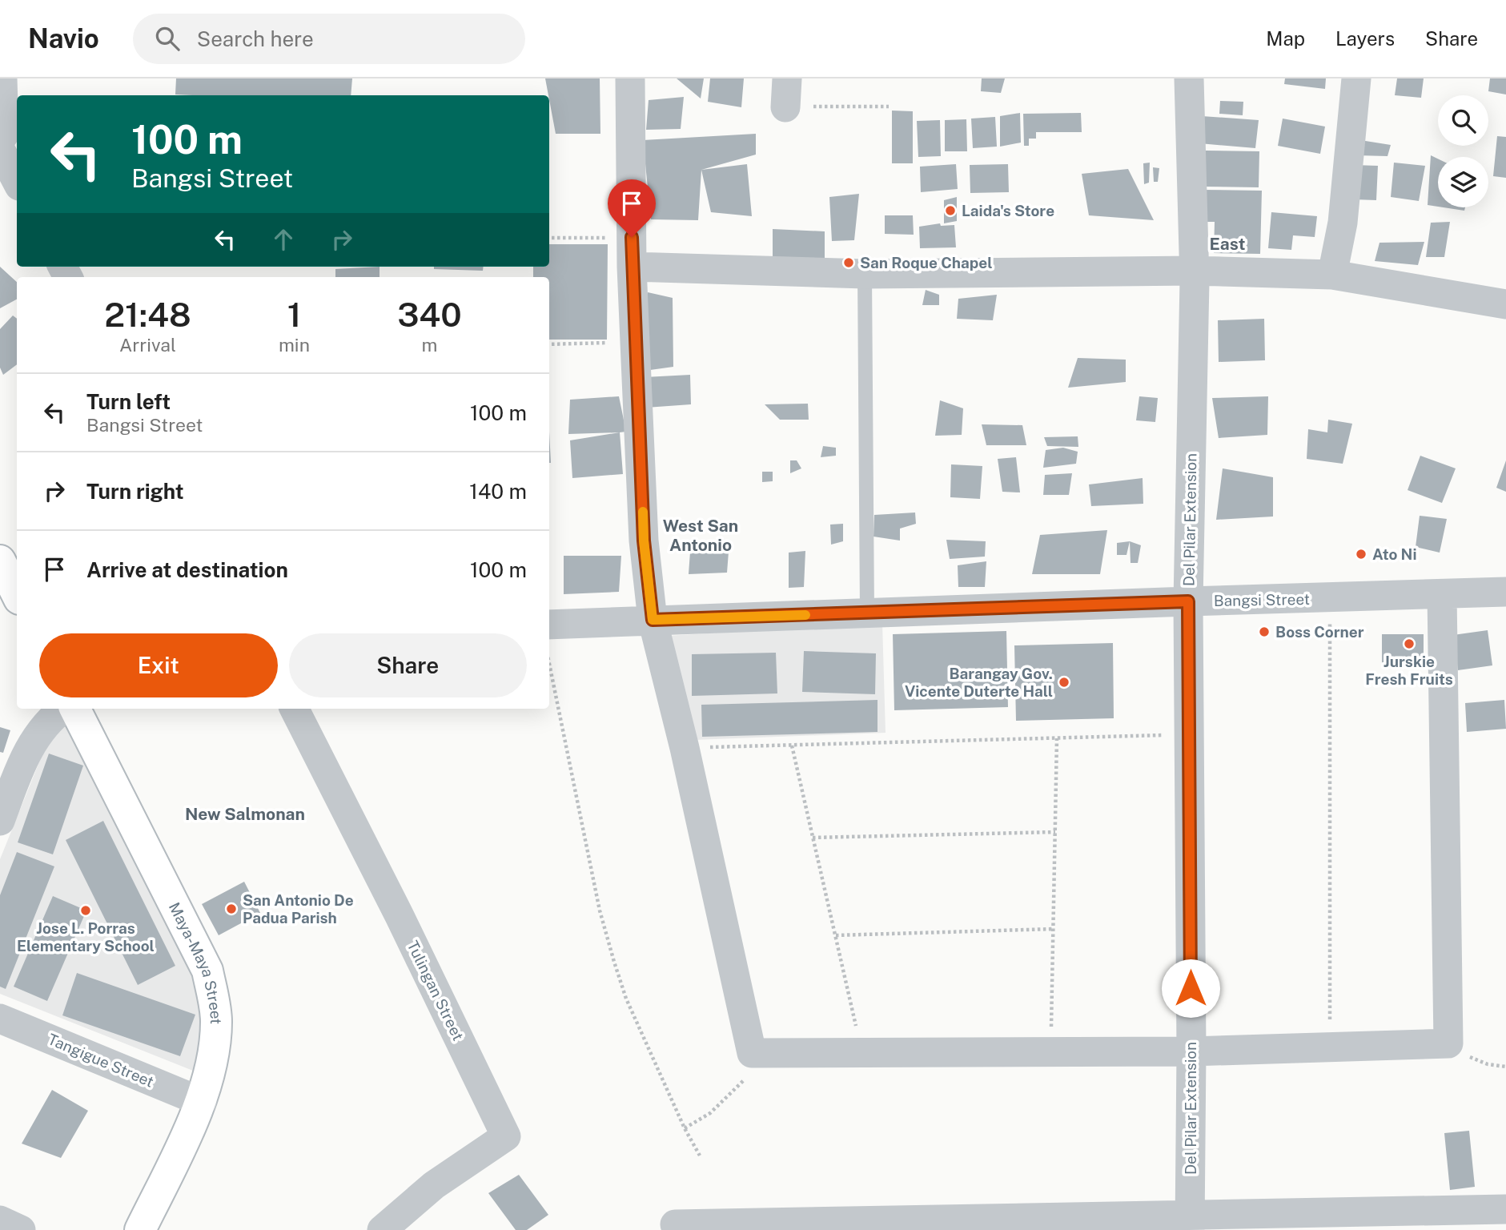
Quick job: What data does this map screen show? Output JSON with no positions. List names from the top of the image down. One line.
{"streets":{"street":["Del Pilar Extension","Bangsi Street","Maya-Maya Street","Tulingan Street","Tangigue Street"]},"crossings":[["Del Pilar Extension","Bangsi Street"],["Maya-Maya Street","Tangigue Street"]],"districts":["East","West San Antonio","New Salmonan"],"places":["Laida's Store","San Roque Chapel","Ato Ni","Boss Corner","Jurskie Fresh Fruits","Barangay Gov. Vicente Duterte Hall","San Antonio De Padua Parish","Jose L. Porras Elementary School"],"page":{"header":"Navio","search":"Search here","nav":["Map","Layers","Share"],"turn":["100 m","Bangsi Street"],"eta":["21:48","Arrival","1","min","340","m"],"list":[{"name":"Turn left","note":"Bangsi Street","value":"100 m"},{"name":"Turn right","value":"140 m"},{"name":"Arrive at destination","value":"100 m"}],"buttons":["Exit","Share"]}}
